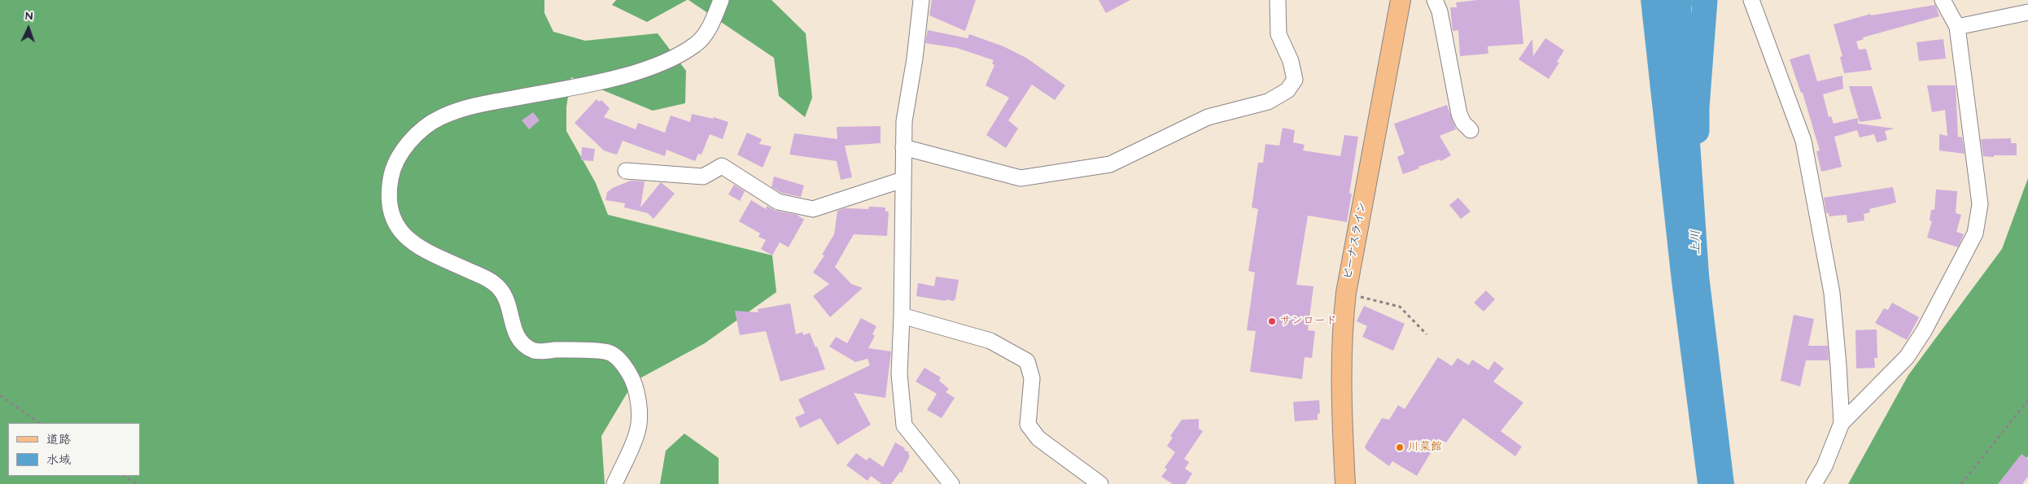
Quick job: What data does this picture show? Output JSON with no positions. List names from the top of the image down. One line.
{"streets":{"main road":["ビーナスライン"]},"water":["上川"],"places":["サンロード","川菜館"],"legend":["道路","水域"],"north":"top"}
